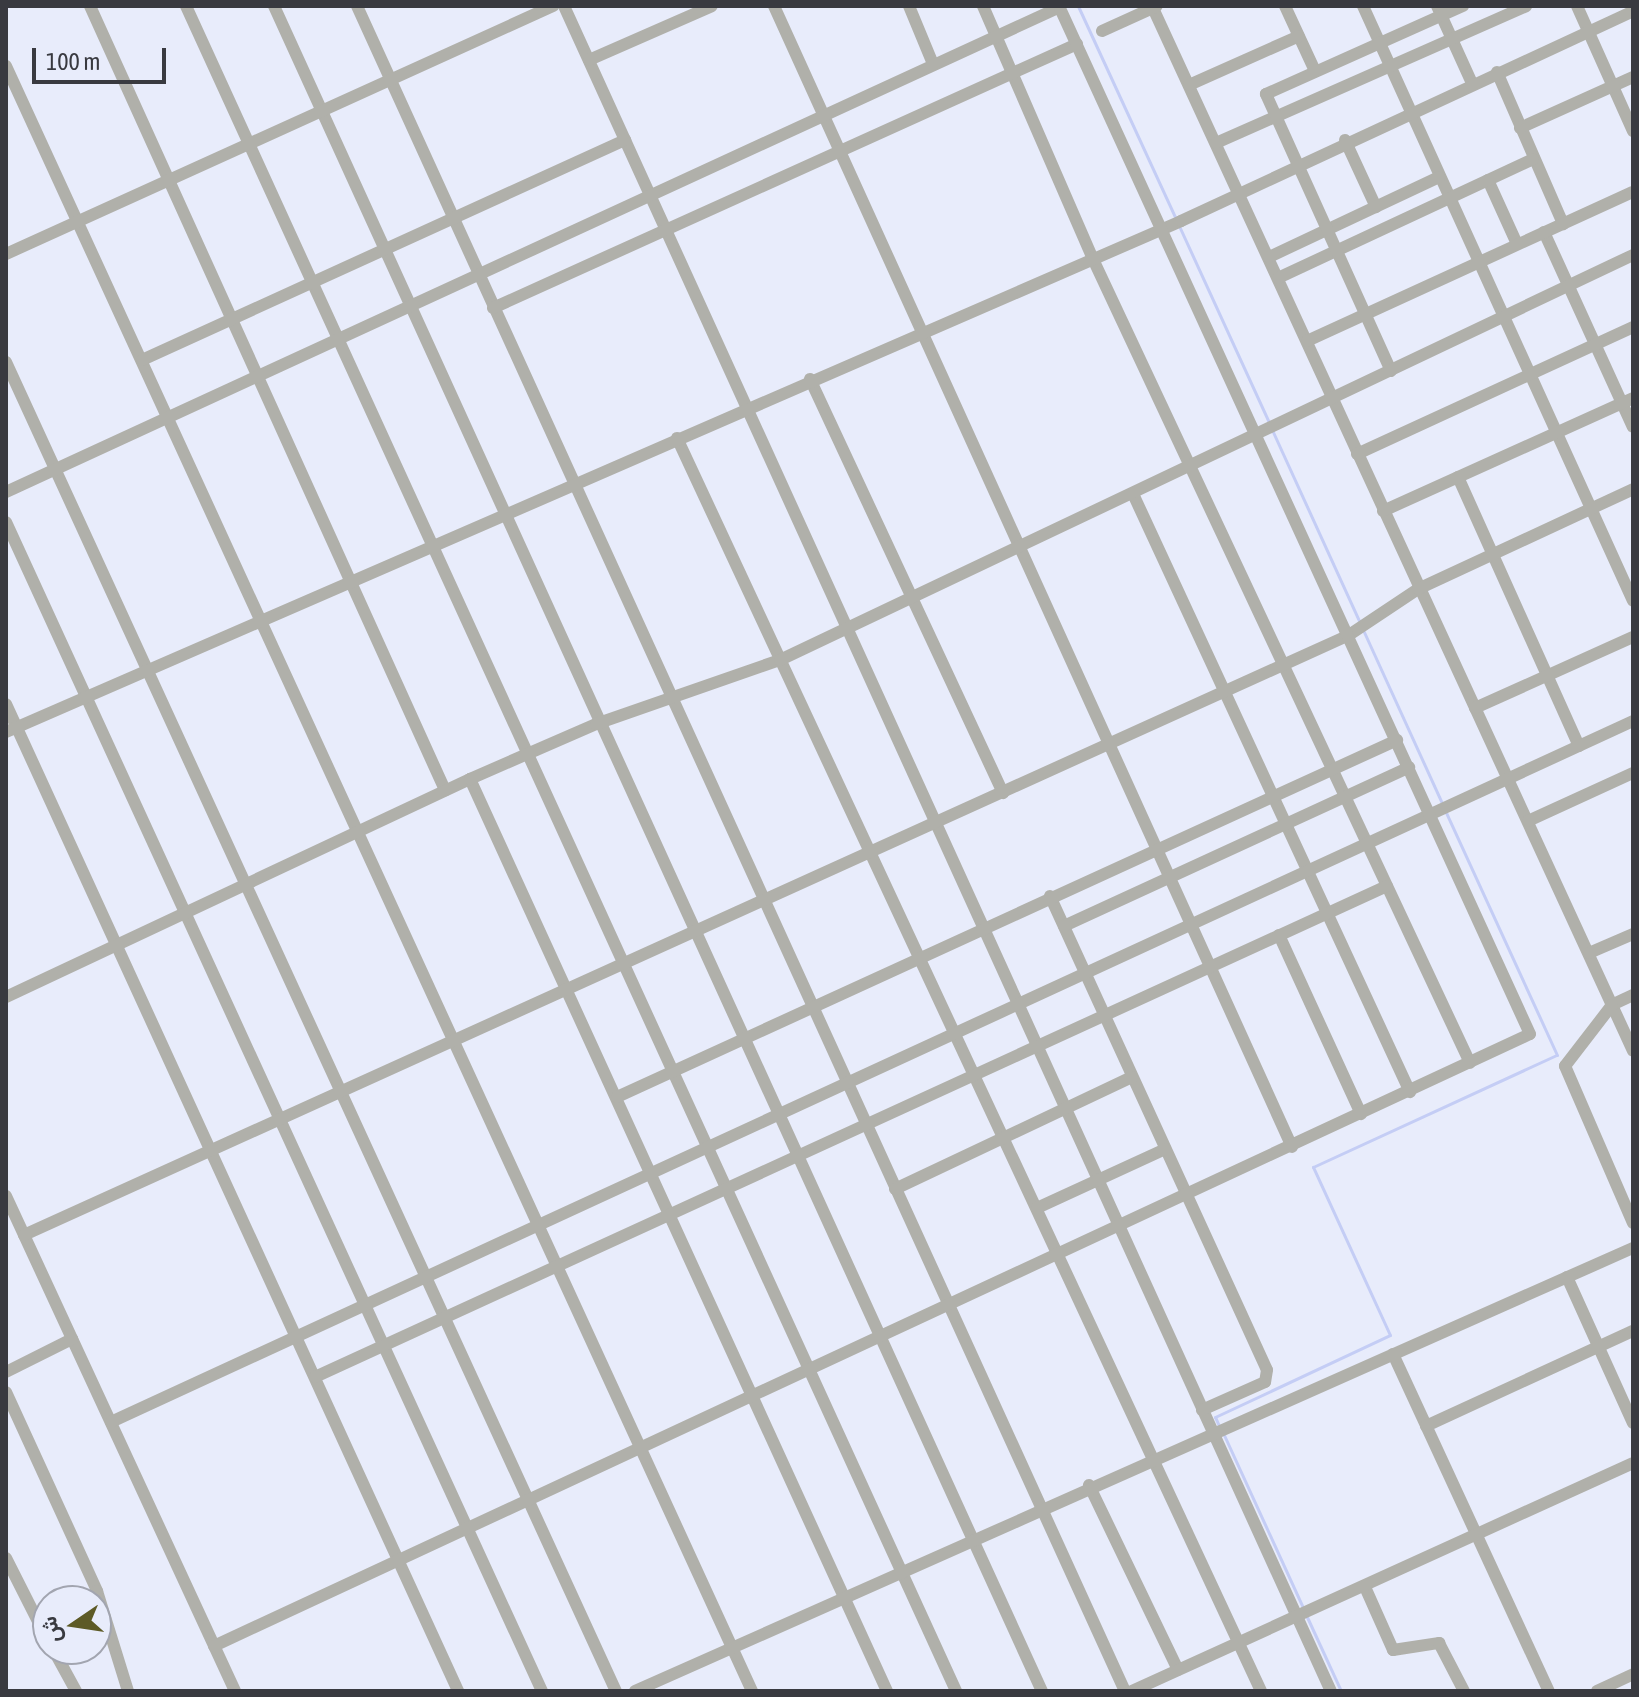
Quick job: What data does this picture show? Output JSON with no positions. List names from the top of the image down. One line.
{"scale_bar":"100 m","north":"left"}
